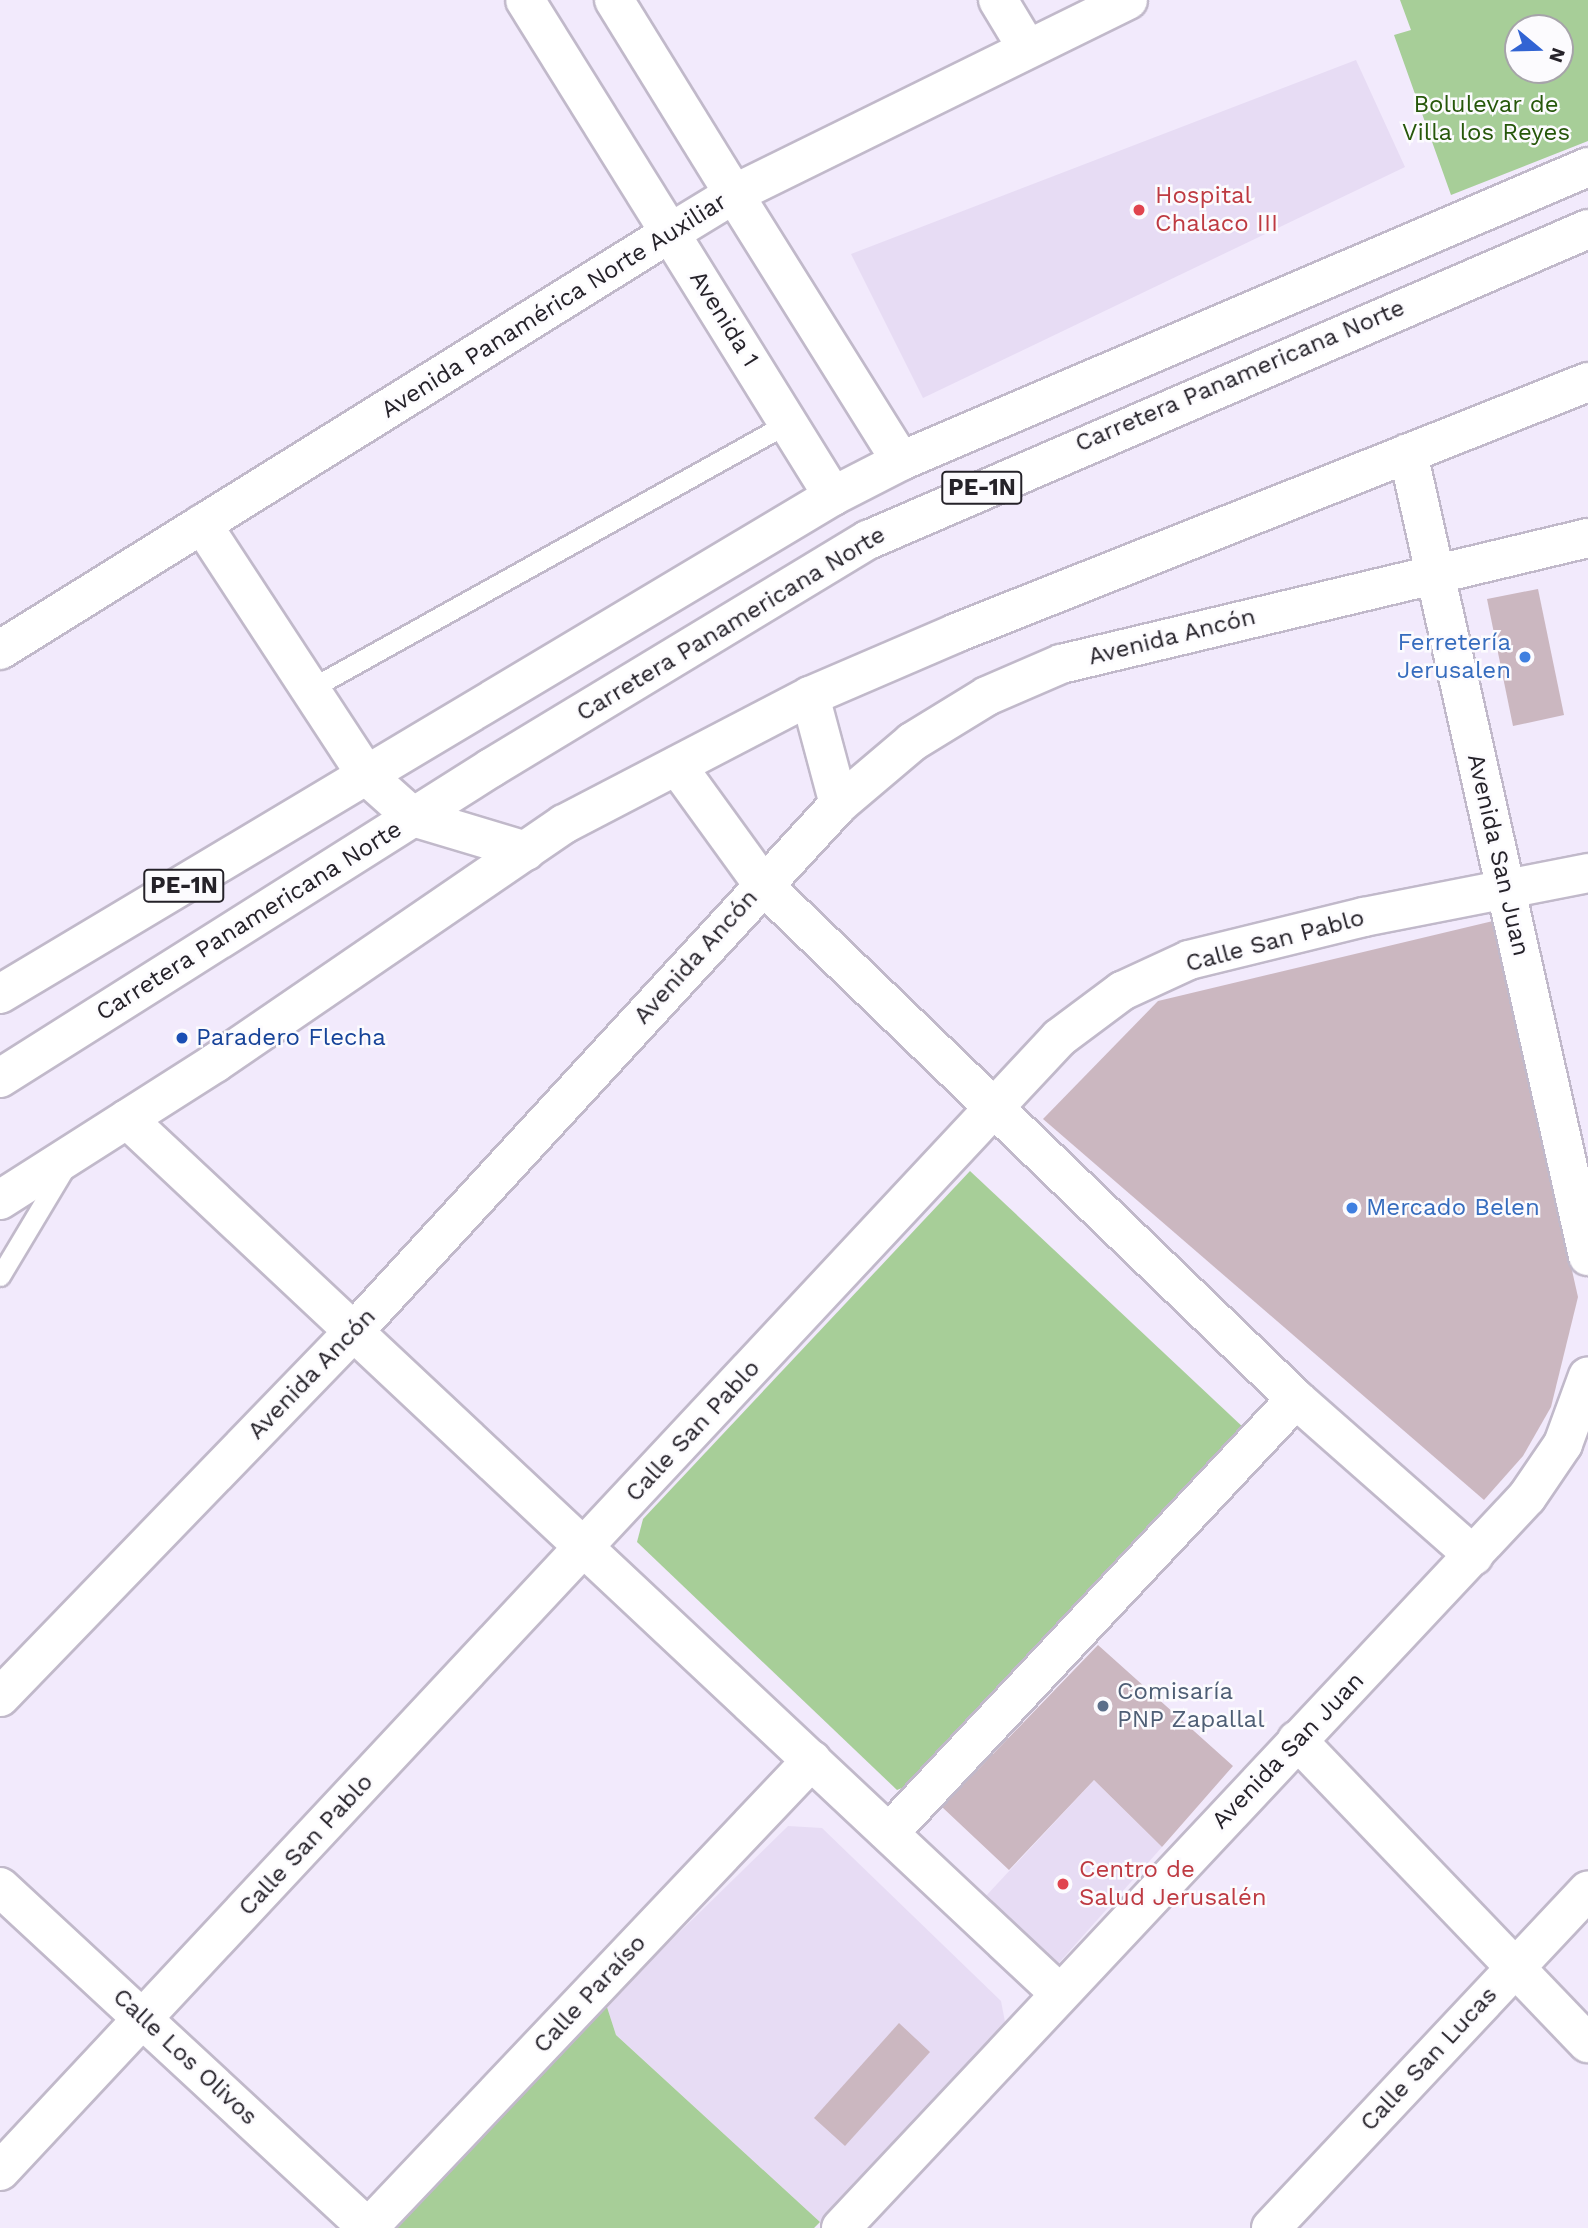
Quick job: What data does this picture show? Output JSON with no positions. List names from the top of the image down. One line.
{"streets":{"main road":["Avenida Panamérica Norte Auxiliar","Avenida 1","Carretera Panamericana Norte","PE-1N","Avenida Ancón","Avenida San Juan","Calle San Pablo","Calle Paraíso","Calle Los Olivos","Calle San Lucas"]},"crossings":[["Avenida Panamérica Norte Auxiliar","Avenida 1"],["Avenida 1","PE-1N"],["Avenida Ancón","Avenida San Juan"],["Avenida San Juan","Calle San Pablo"],["Calle San Pablo","Calle Los Olivos"],["Calle Paraíso","Calle Los Olivos"]],"parks":["Bolulevar de Villa los Reyes"],"places":["Hospital Chalaco III","Ferretería Jerusalen","Paradero Flecha","Mercado Belen","Comisaría PNP Zapallal","Centro de Salud Jerusalén"],"north":"right"}
